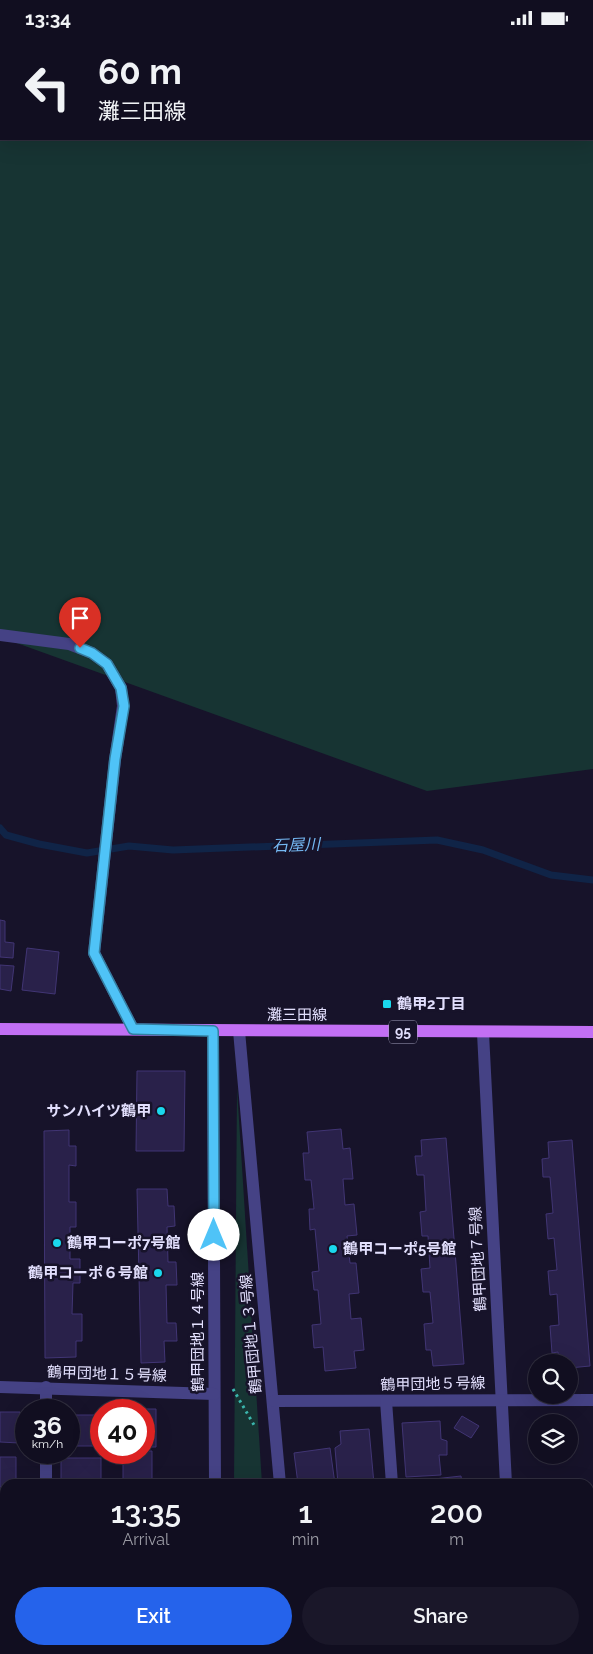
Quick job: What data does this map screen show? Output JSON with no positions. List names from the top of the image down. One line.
{"streets":{"main road":["灘三田線","95"],"street":["鶴甲団地７号線","鶴甲団地１４号線","鶴甲団地１３号線","鶴甲団地１５号線","鶴甲団地５号線"]},"crossings":[["灘三田線","鶴甲団地７号線"],["灘三田線","鶴甲団地１４号線"],["灘三田線","鶴甲団地１３号線"],["鶴甲団地７号線","鶴甲団地５号線"],["鶴甲団地１４号線","鶴甲団地１５号線"],["鶴甲団地１３号線","鶴甲団地５号線"]],"water":["石屋川"],"places":{"transit":["鶴甲2丁目"],"other":["サンハイツ鶴甲","鶴甲コーポ7号館","鶴甲コーポ5号館","鶴甲コーポ６号館"]},"page":{"status":"13:34","turn":["60 m","灘三田線"],"speed":"36 km/h","limit":"40","eta":["13:35","Arrival","1","min","200","m"],"buttons":["Exit","Share"]}}
